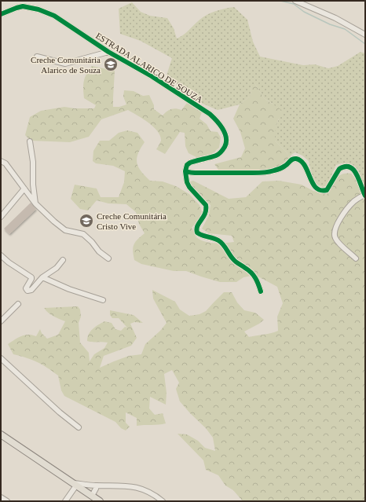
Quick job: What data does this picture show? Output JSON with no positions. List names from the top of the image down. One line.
{"streets":{"street":["ESTRADA ALARICO DE SOUZA"]},"places":{"school or university":["Creche Comunitária Alarico de Souza","Creche Comunitária Cristo Vive"]}}
